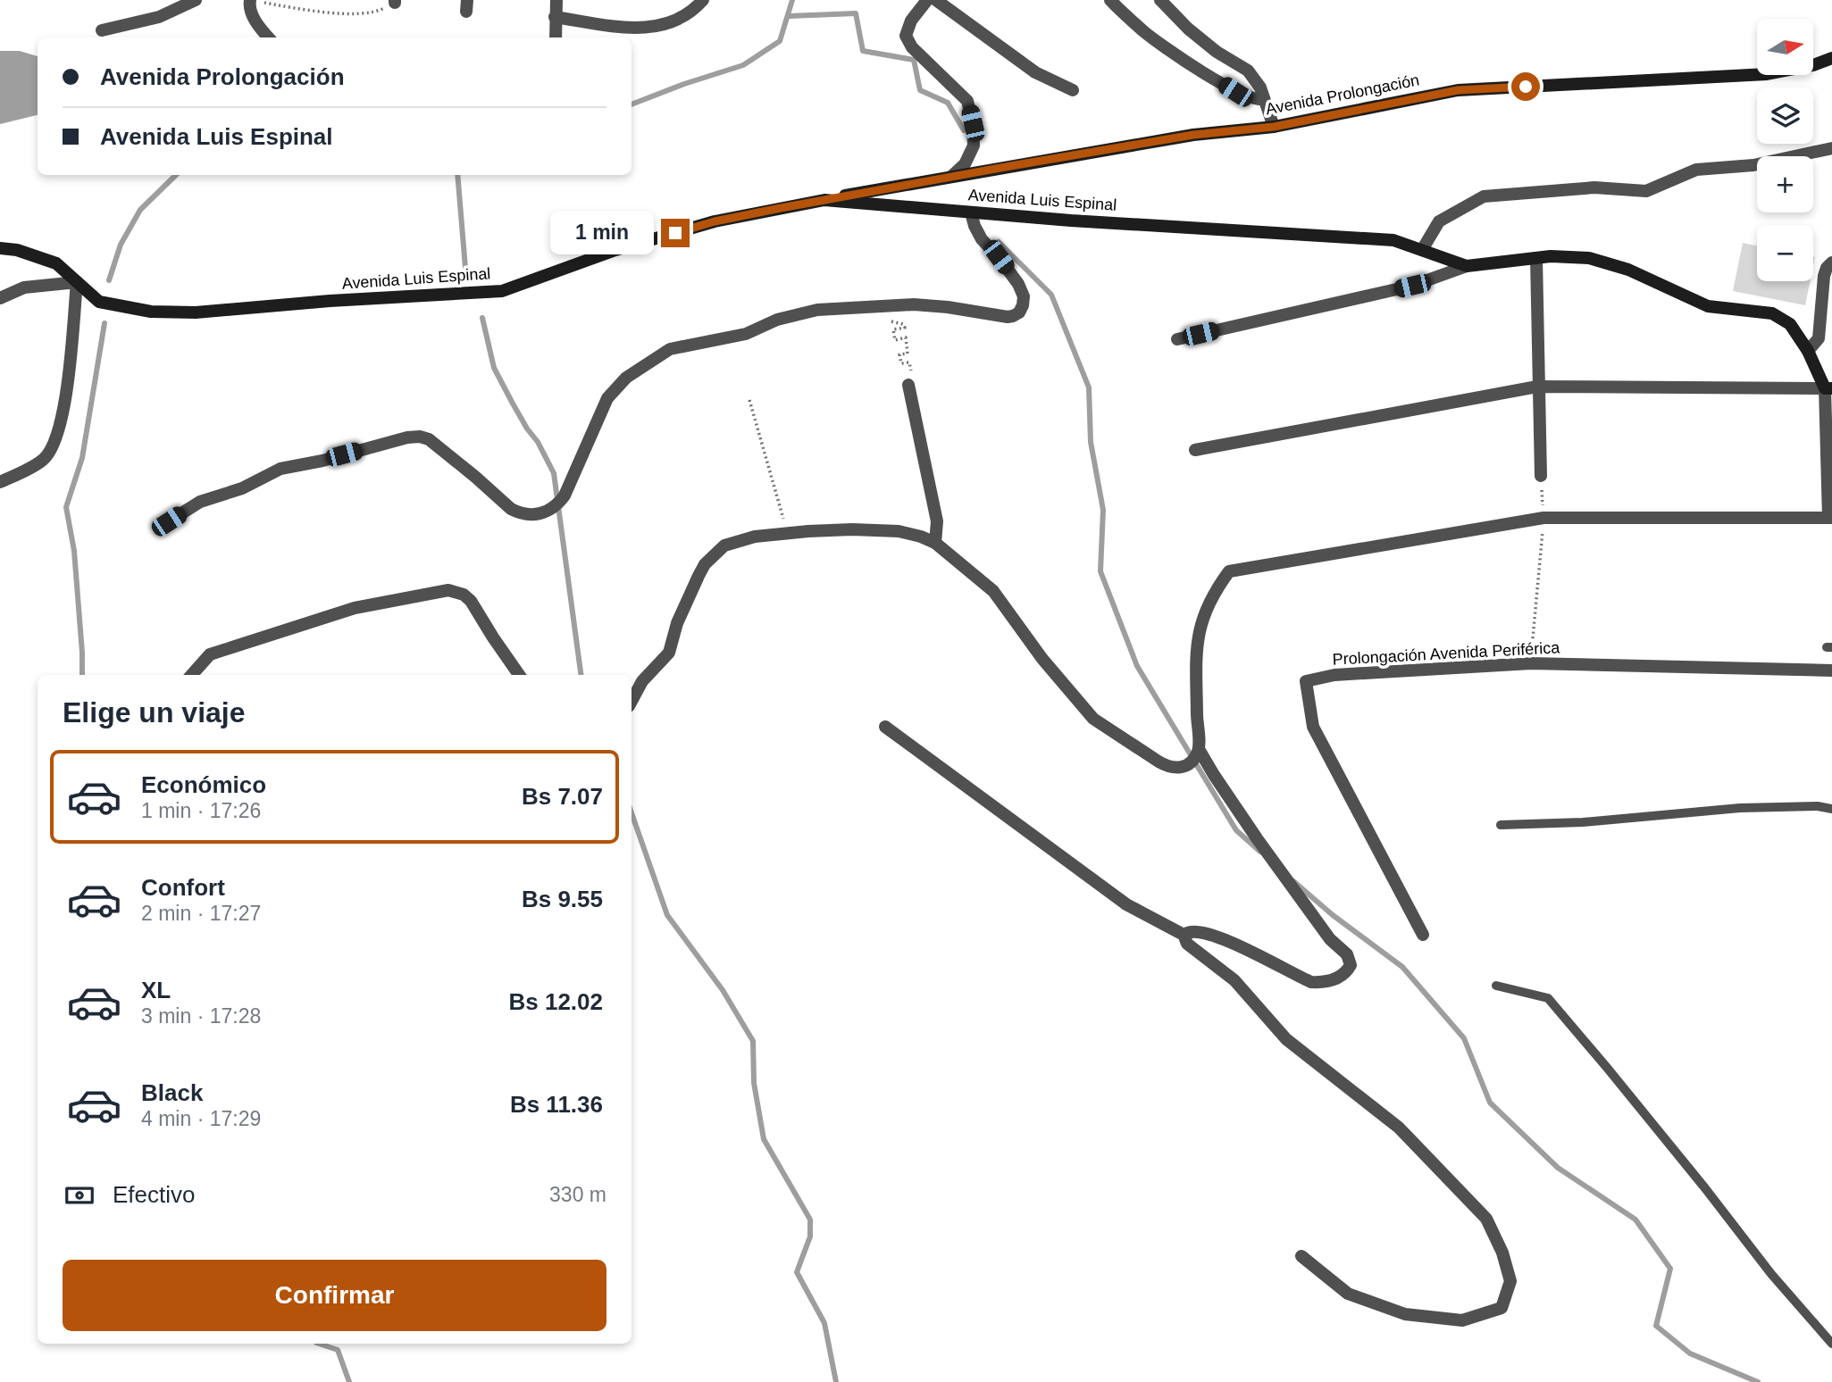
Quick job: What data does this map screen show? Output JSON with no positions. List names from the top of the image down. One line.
{"streets":{"street":["Avenida Prolongación","Avenida Luis Espinal","Prolongación Avenida Periférica"]},"crossings":[["Avenida Prolongación","Avenida Luis Espinal"]],"north":"right","page":{"map_buttons":["+","−"],"banner":["Avenida Prolongación","Avenida Luis Espinal"],"bubble":"1 min","heading":"Elige un viaje","list":[{"name":"Económico","note":"1 min · 17:26","value":"Bs 7.07"},{"name":"Confort","note":"2 min · 17:27","value":"Bs 9.55"},{"name":"XL","note":"3 min · 17:28","value":"Bs 12.02"},{"name":"Black","note":"4 min · 17:29","value":"Bs 11.36"}],"pay":["Efectivo","330 m"],"buttons":"Confirmar"}}
